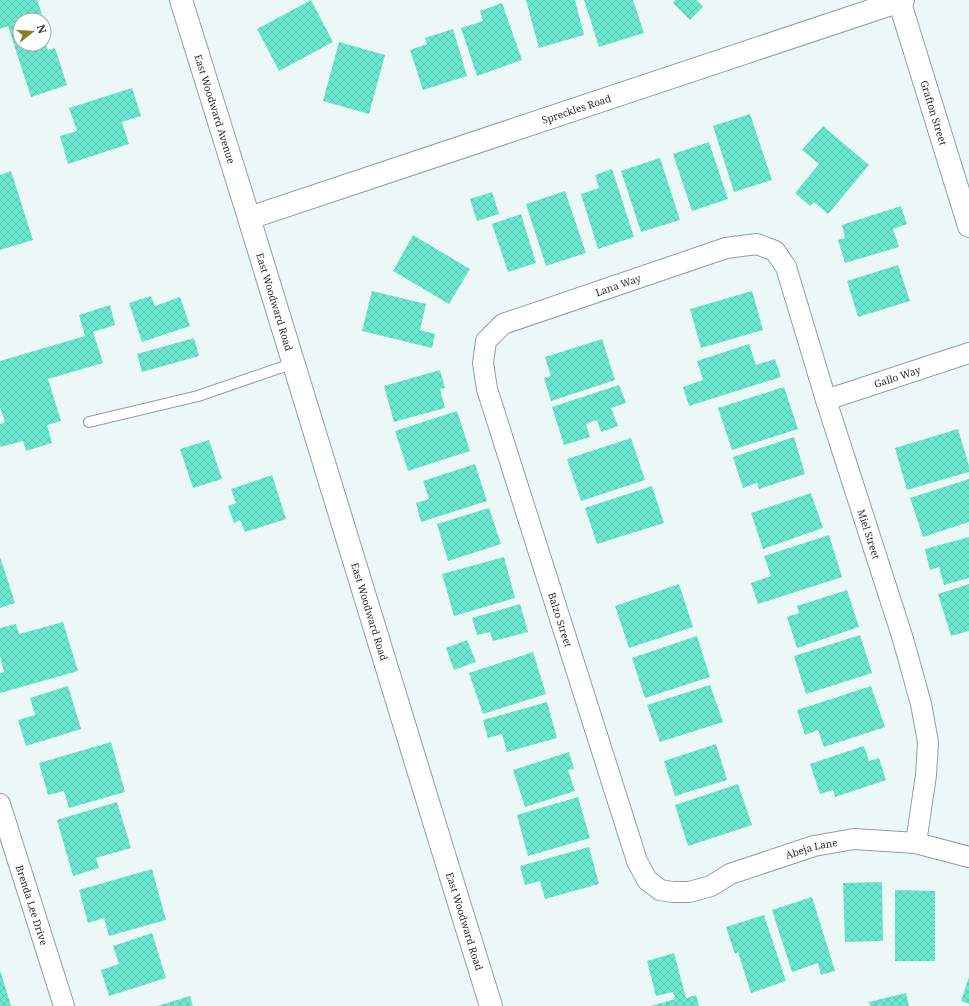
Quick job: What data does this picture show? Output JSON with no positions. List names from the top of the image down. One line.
{"streets":{"street":["East Woodward Avenue","Spreckles Road","Grafton Street","Lana Way","East Woodward Road","Gallo Way","Miel Street","Balzo Street","Abeja Lane","Brenda Lee Drive"]},"crossings":[["East Woodward Avenue","Spreckles Road"],["East Woodward Avenue","East Woodward Road"],["Spreckles Road","Grafton Street"],["Spreckles Road","East Woodward Road"],["Lana Way","Miel Street"],["Lana Way","Balzo Street"],["Gallo Way","Miel Street"],["Miel Street","Abeja Lane"],["Balzo Street","Abeja Lane"]],"north":"right"}
